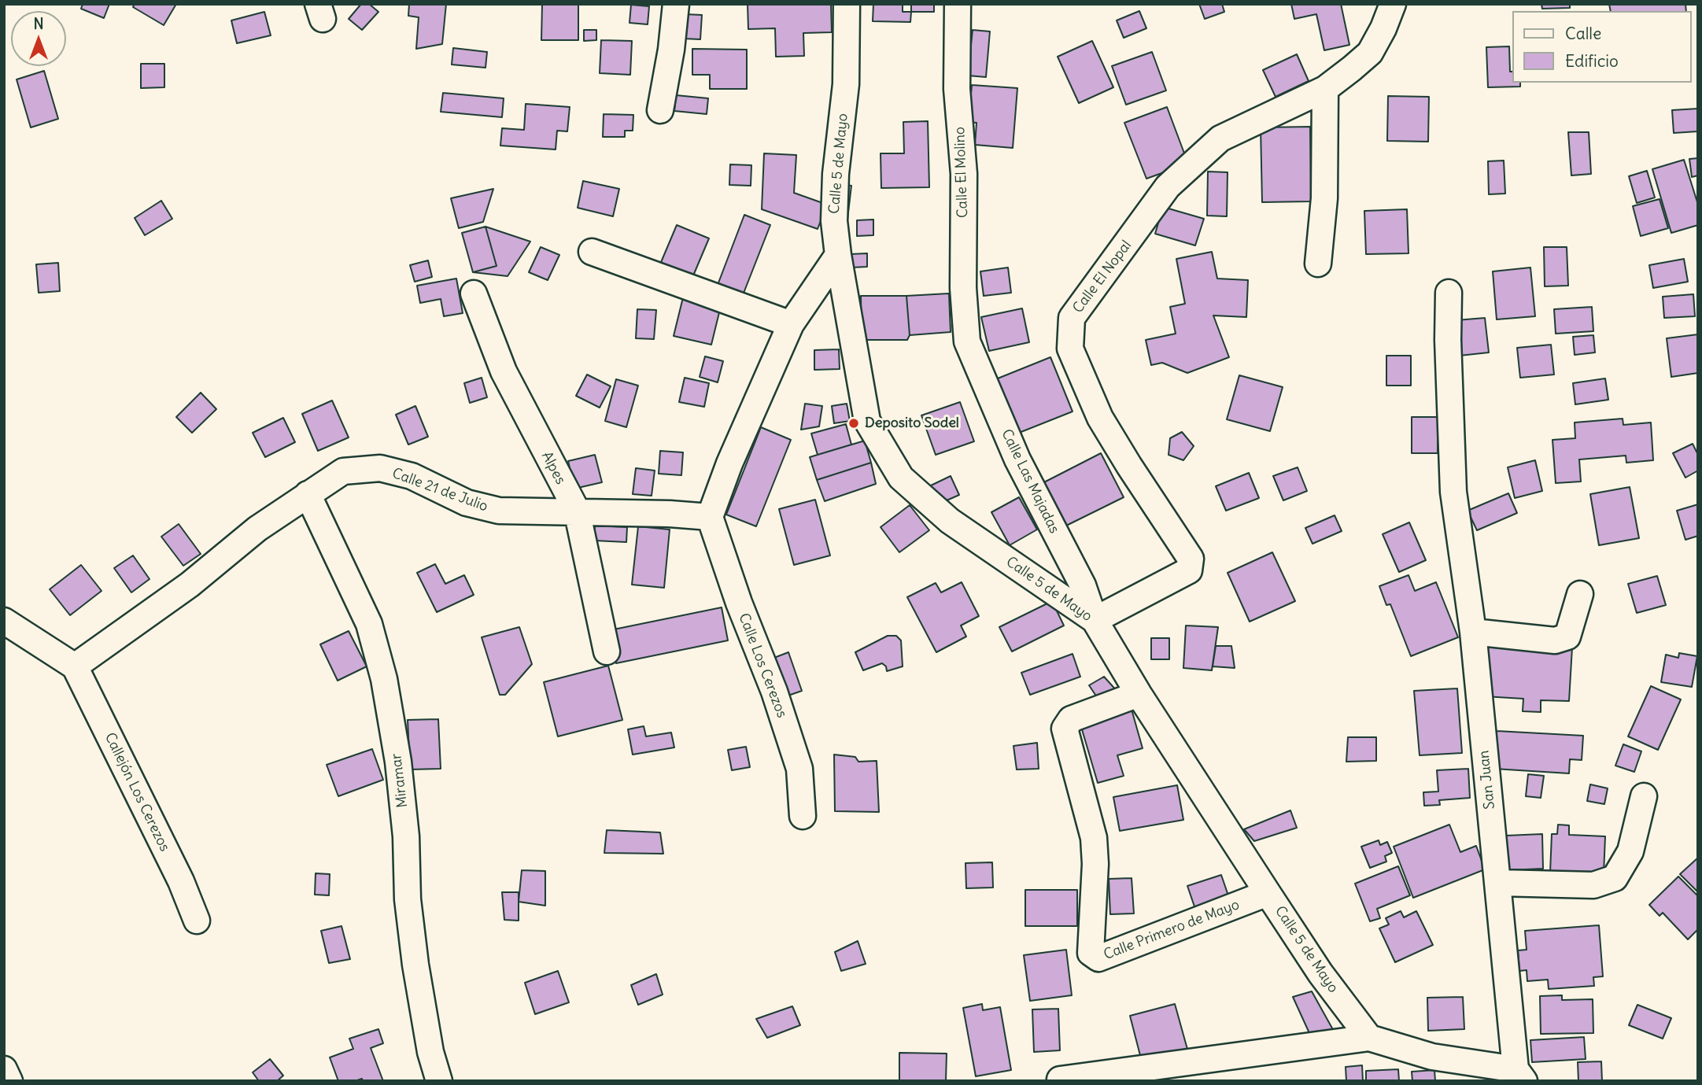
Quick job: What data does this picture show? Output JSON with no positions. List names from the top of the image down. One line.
{"streets":{"street":["Calle 5 de Mayo","Calle El Molino","Calle El Nopal","Alpes","Calle Las Majadas","Calle 21 de Julio","Calle Los Cerezos","San Juan","Miramar","Callejón Los Cerezos","Calle Primero de Mayo"]},"crossings":[["Calle 5 de Mayo","Calle El Nopal"],["Calle 5 de Mayo","Calle Las Majadas"],["Calle 5 de Mayo","Calle Primero de Mayo"],["Calle El Molino","Calle Las Majadas"],["Calle El Nopal","Calle Las Majadas"],["Alpes","Calle 21 de Julio"],["Calle 21 de Julio","Calle Los Cerezos"],["Calle 21 de Julio","Miramar"],["Calle 21 de Julio","Callejón Los Cerezos"]],"places":["Deposito Sodel"],"legend":["Calle","Edificio"],"north":"top"}
